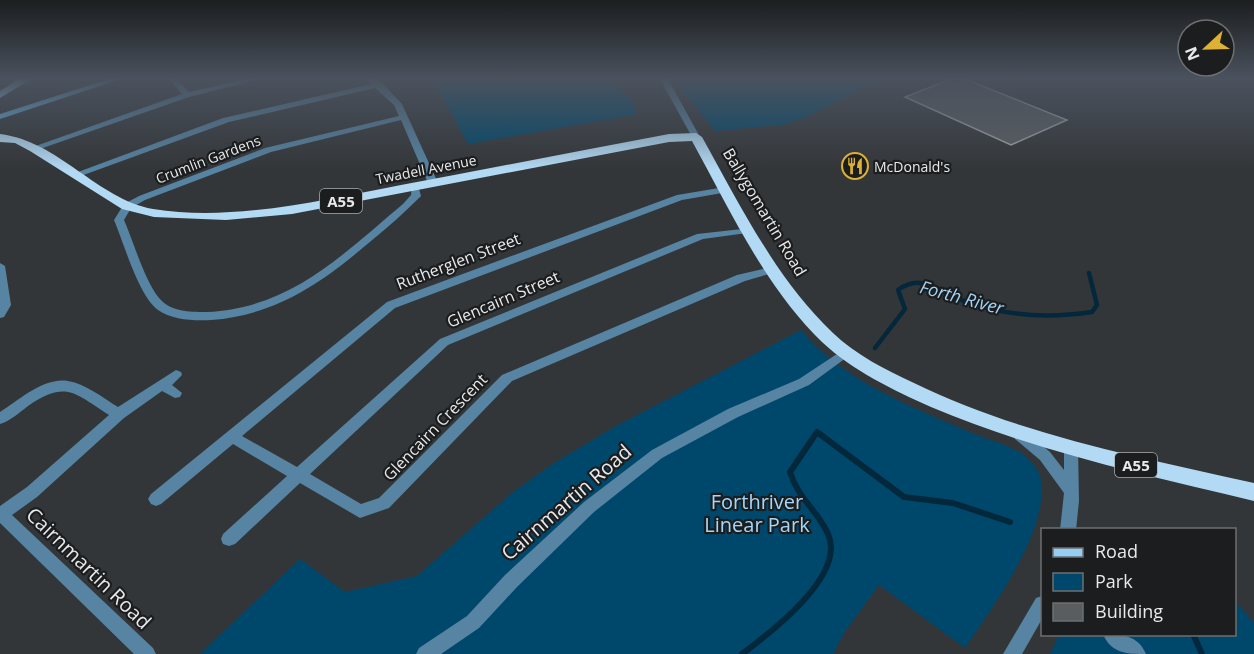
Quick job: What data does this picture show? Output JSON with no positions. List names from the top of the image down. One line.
{"streets":{"highway":["Twadell Avenue","A55","Ballygomartin Road"],"street":["Crumlin Gardens","Rutherglen Street","Glencairn Street","Glencairn Crescent","Cairnmartin Road"]},"crossings":[["Crumlin Gardens","Twadell Avenue"],["Twadell Avenue","Ballygomartin Road"],["Ballygomartin Road","Rutherglen Street"],["Ballygomartin Road","Glencairn Street"],["Ballygomartin Road","Glencairn Crescent"],["Ballygomartin Road","Cairnmartin Road"],["Rutherglen Street","Glencairn Crescent"],["Glencairn Street","Glencairn Crescent"]],"water":["Forth River"],"parks":["Forthriver Linear Park"],"places":{"restaurant":["McDonald's"]},"legend":["Road","Park","Building"],"north":"left"}
